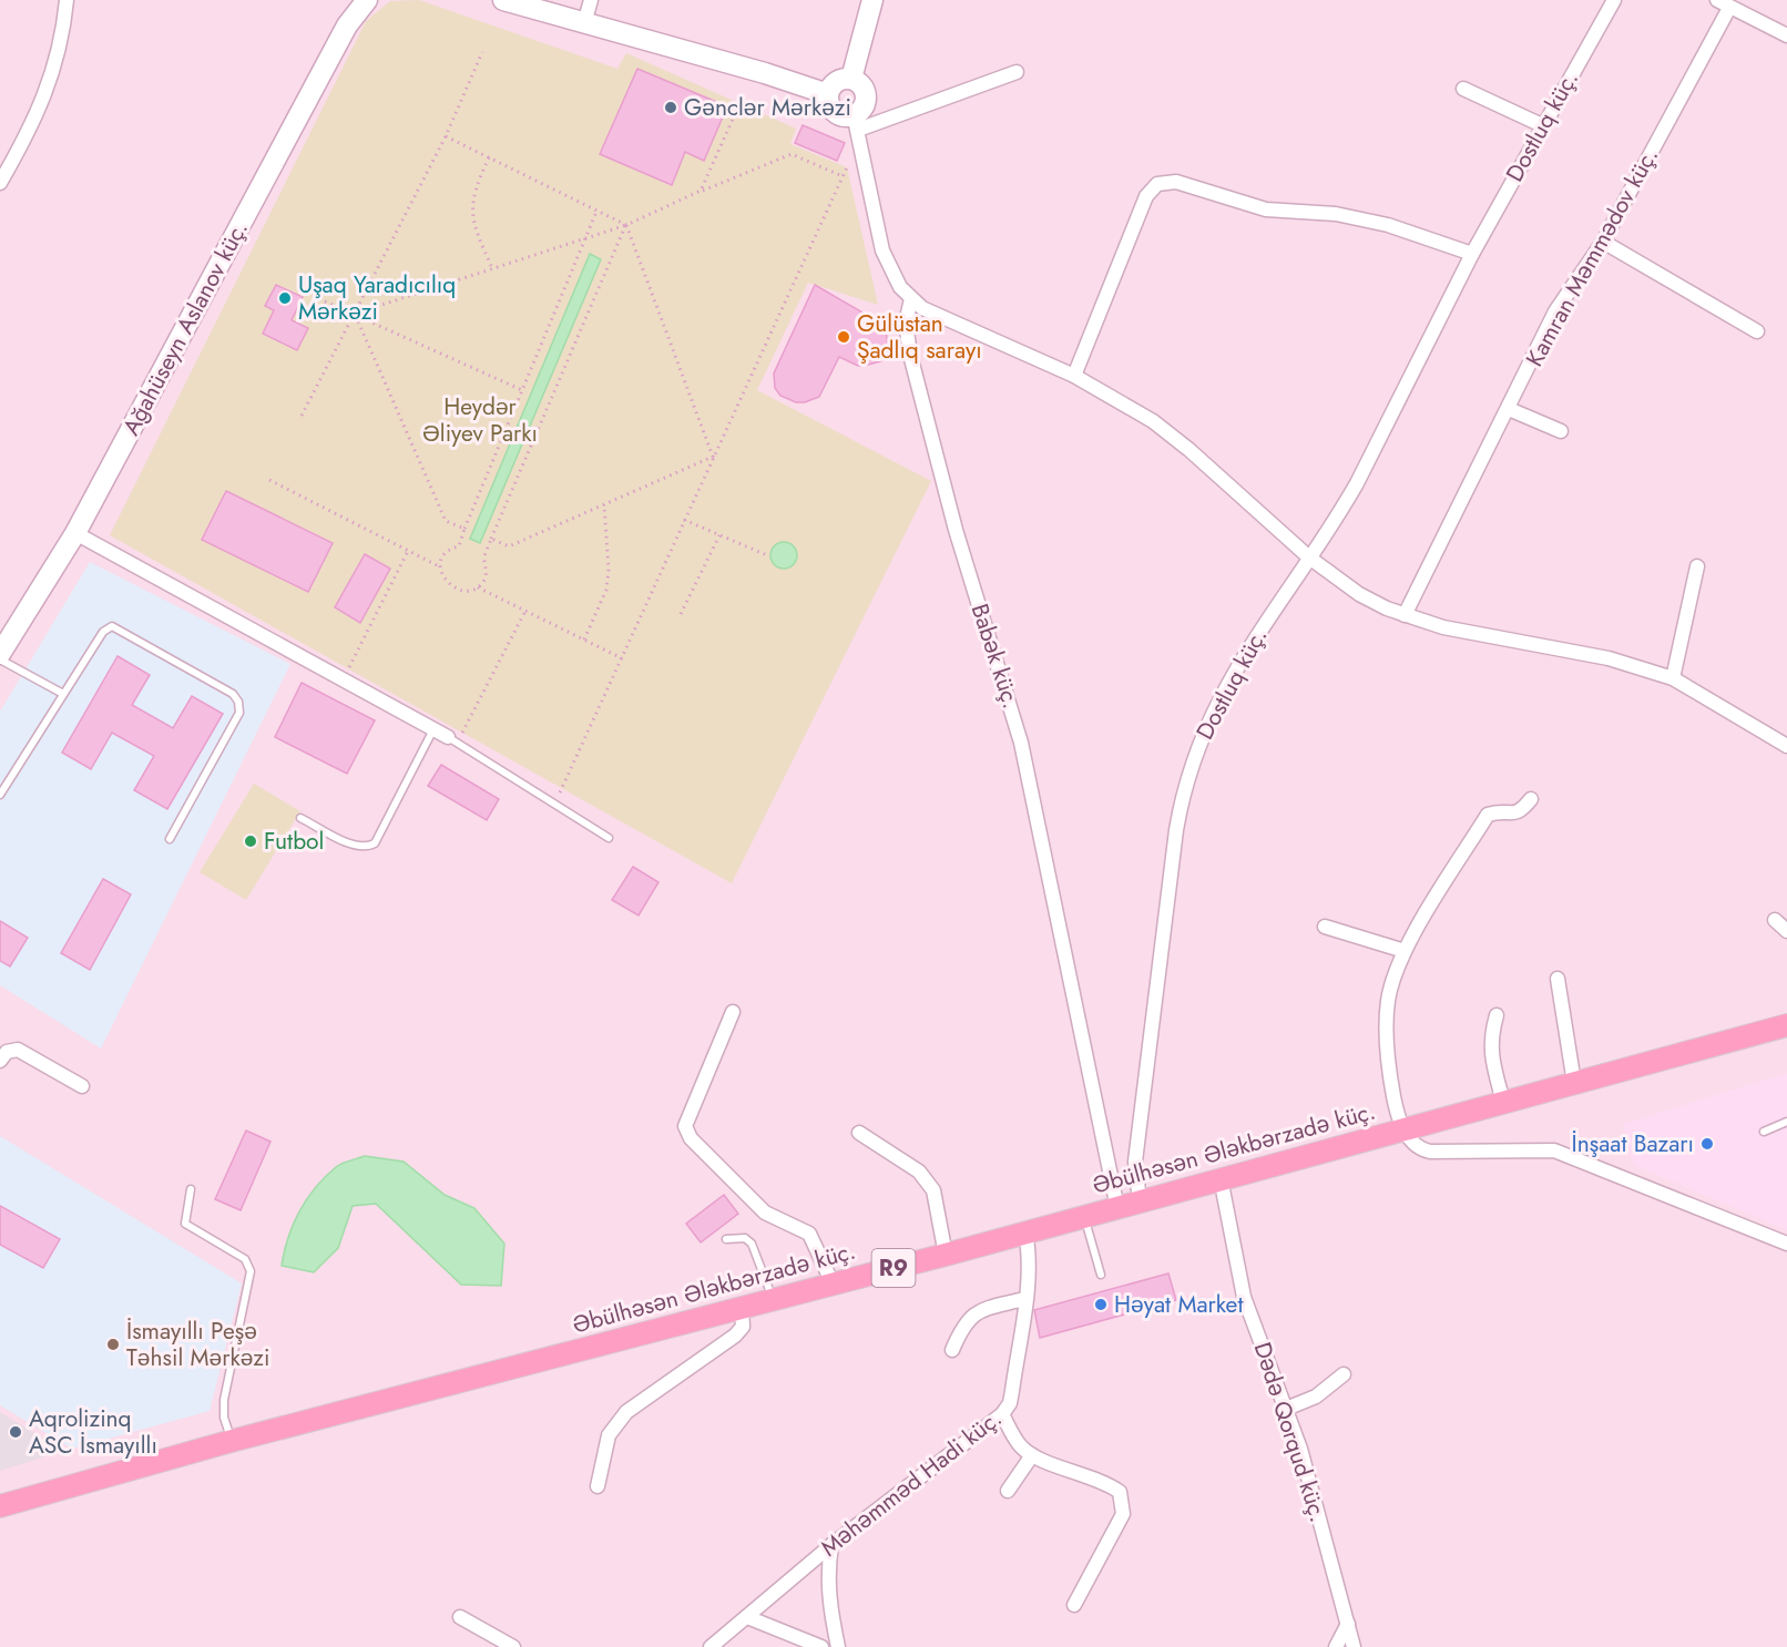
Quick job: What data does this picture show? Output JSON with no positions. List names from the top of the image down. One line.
{"streets":{"main road":["Əbülhəsən Ələkbərzadə küç.","R9"],"street":["Dostluq küç.","Kamran Məmmədov küç.","Ağahüseyn Aslanov küç.","Babək küç.","Dədə Qorqud küç.","Məhəmməd Hadi küç."]},"crossings":[["Dostluq küç.","Əbülhəsən Ələkbərzadə küç."],["Babək küç.","Əbülhəsən Ələkbərzadə küç."],["Əbülhəsən Ələkbərzadə küç.","Dədə Qorqud küç."],["Əbülhəsən Ələkbərzadə küç.","Məhəmməd Hadi küç."]],"parks":["Heydər Əliyev Parkı"],"places":["Gənclər Mərkəzi","Uşaq Yaradıcılıq Mərkəzi","Gülüstan Şadlıq sarayı","Futbol","İnşaat Bazarı","Həyat Market","İsmayıllı Peşə Təhsil Mərkəzi","Aqrolizinq ASC İsmayıllı"]}
